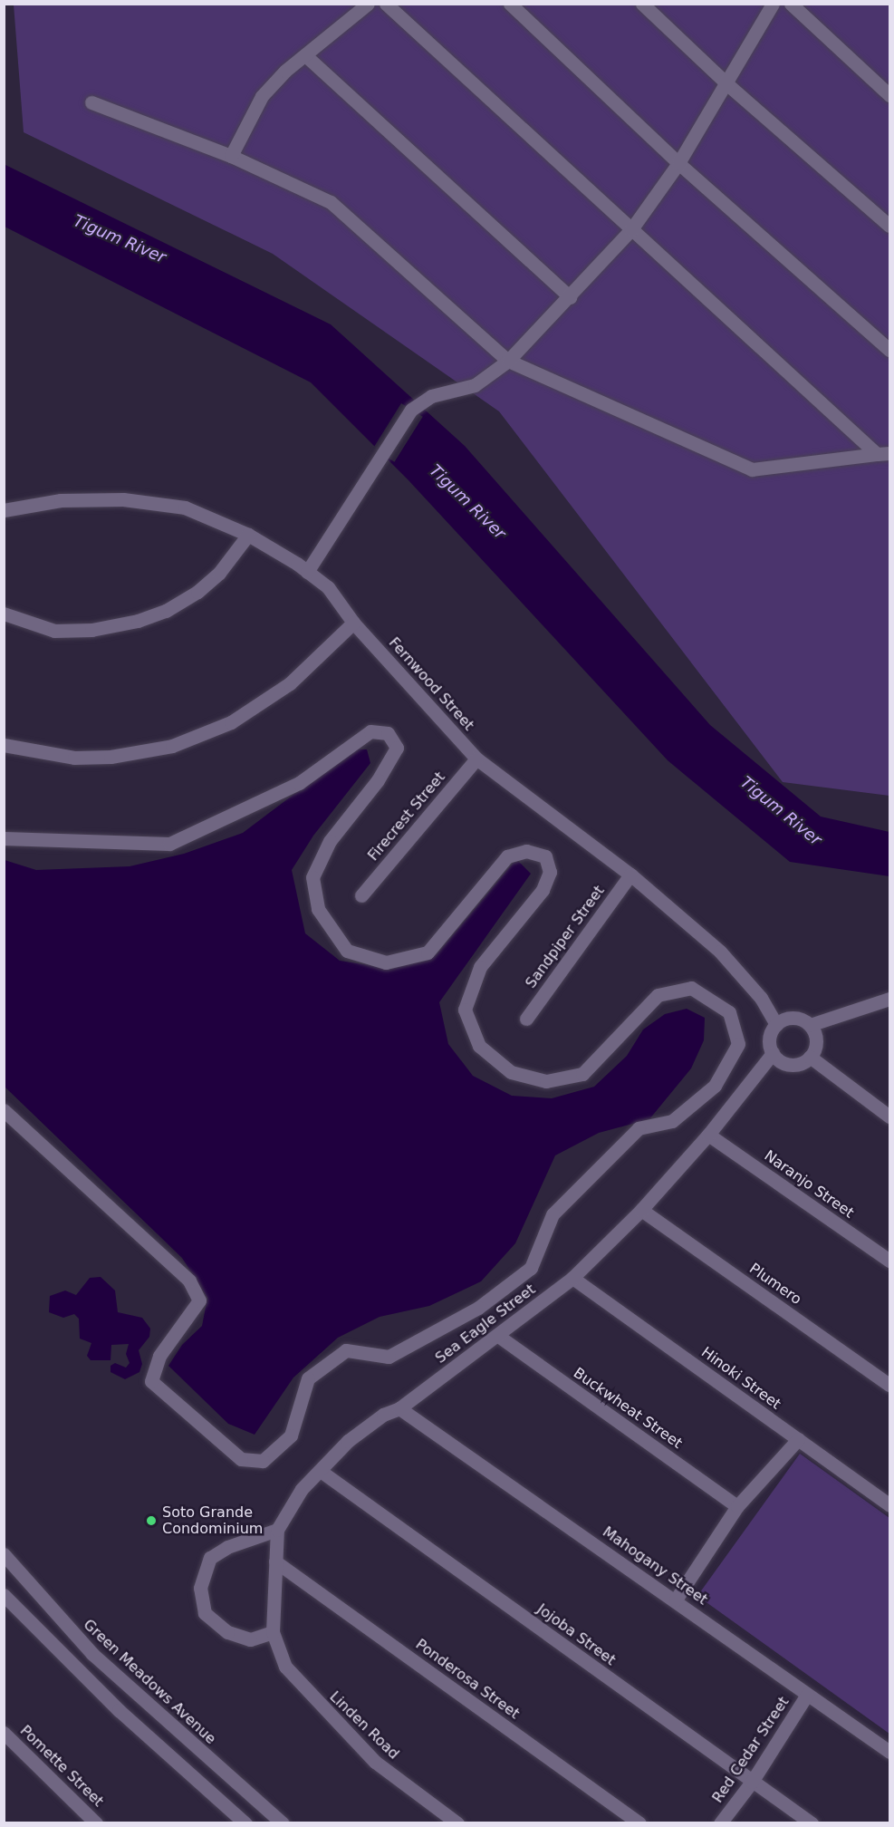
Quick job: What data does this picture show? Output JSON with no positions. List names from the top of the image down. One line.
{"streets":{"street":["Fernwood Street","Firecrest Street","Sandpiper Street","Naranjo Street","Plumero","Sea Eagle Street","Hinoki Street","Buckwheat Street","Mahogany Street","Jojoba Street","Ponderosa Street","Green Meadows Avenue","Linden Road","Red Cedar Street","Pomette Street"]},"crossings":[["Fernwood Street","Firecrest Street"],["Fernwood Street","Sandpiper Street"],["Fernwood Street","Sea Eagle Street"],["Naranjo Street","Sea Eagle Street"],["Plumero","Sea Eagle Street"],["Sea Eagle Street","Hinoki Street"],["Sea Eagle Street","Buckwheat Street"],["Sea Eagle Street","Mahogany Street"],["Sea Eagle Street","Jojoba Street"],["Sea Eagle Street","Ponderosa Street"],["Sea Eagle Street","Linden Road"],["Mahogany Street","Red Cedar Street"],["Jojoba Street","Red Cedar Street"]],"water":["Tigum River"],"places":["Soto Grande Condominium"]}
